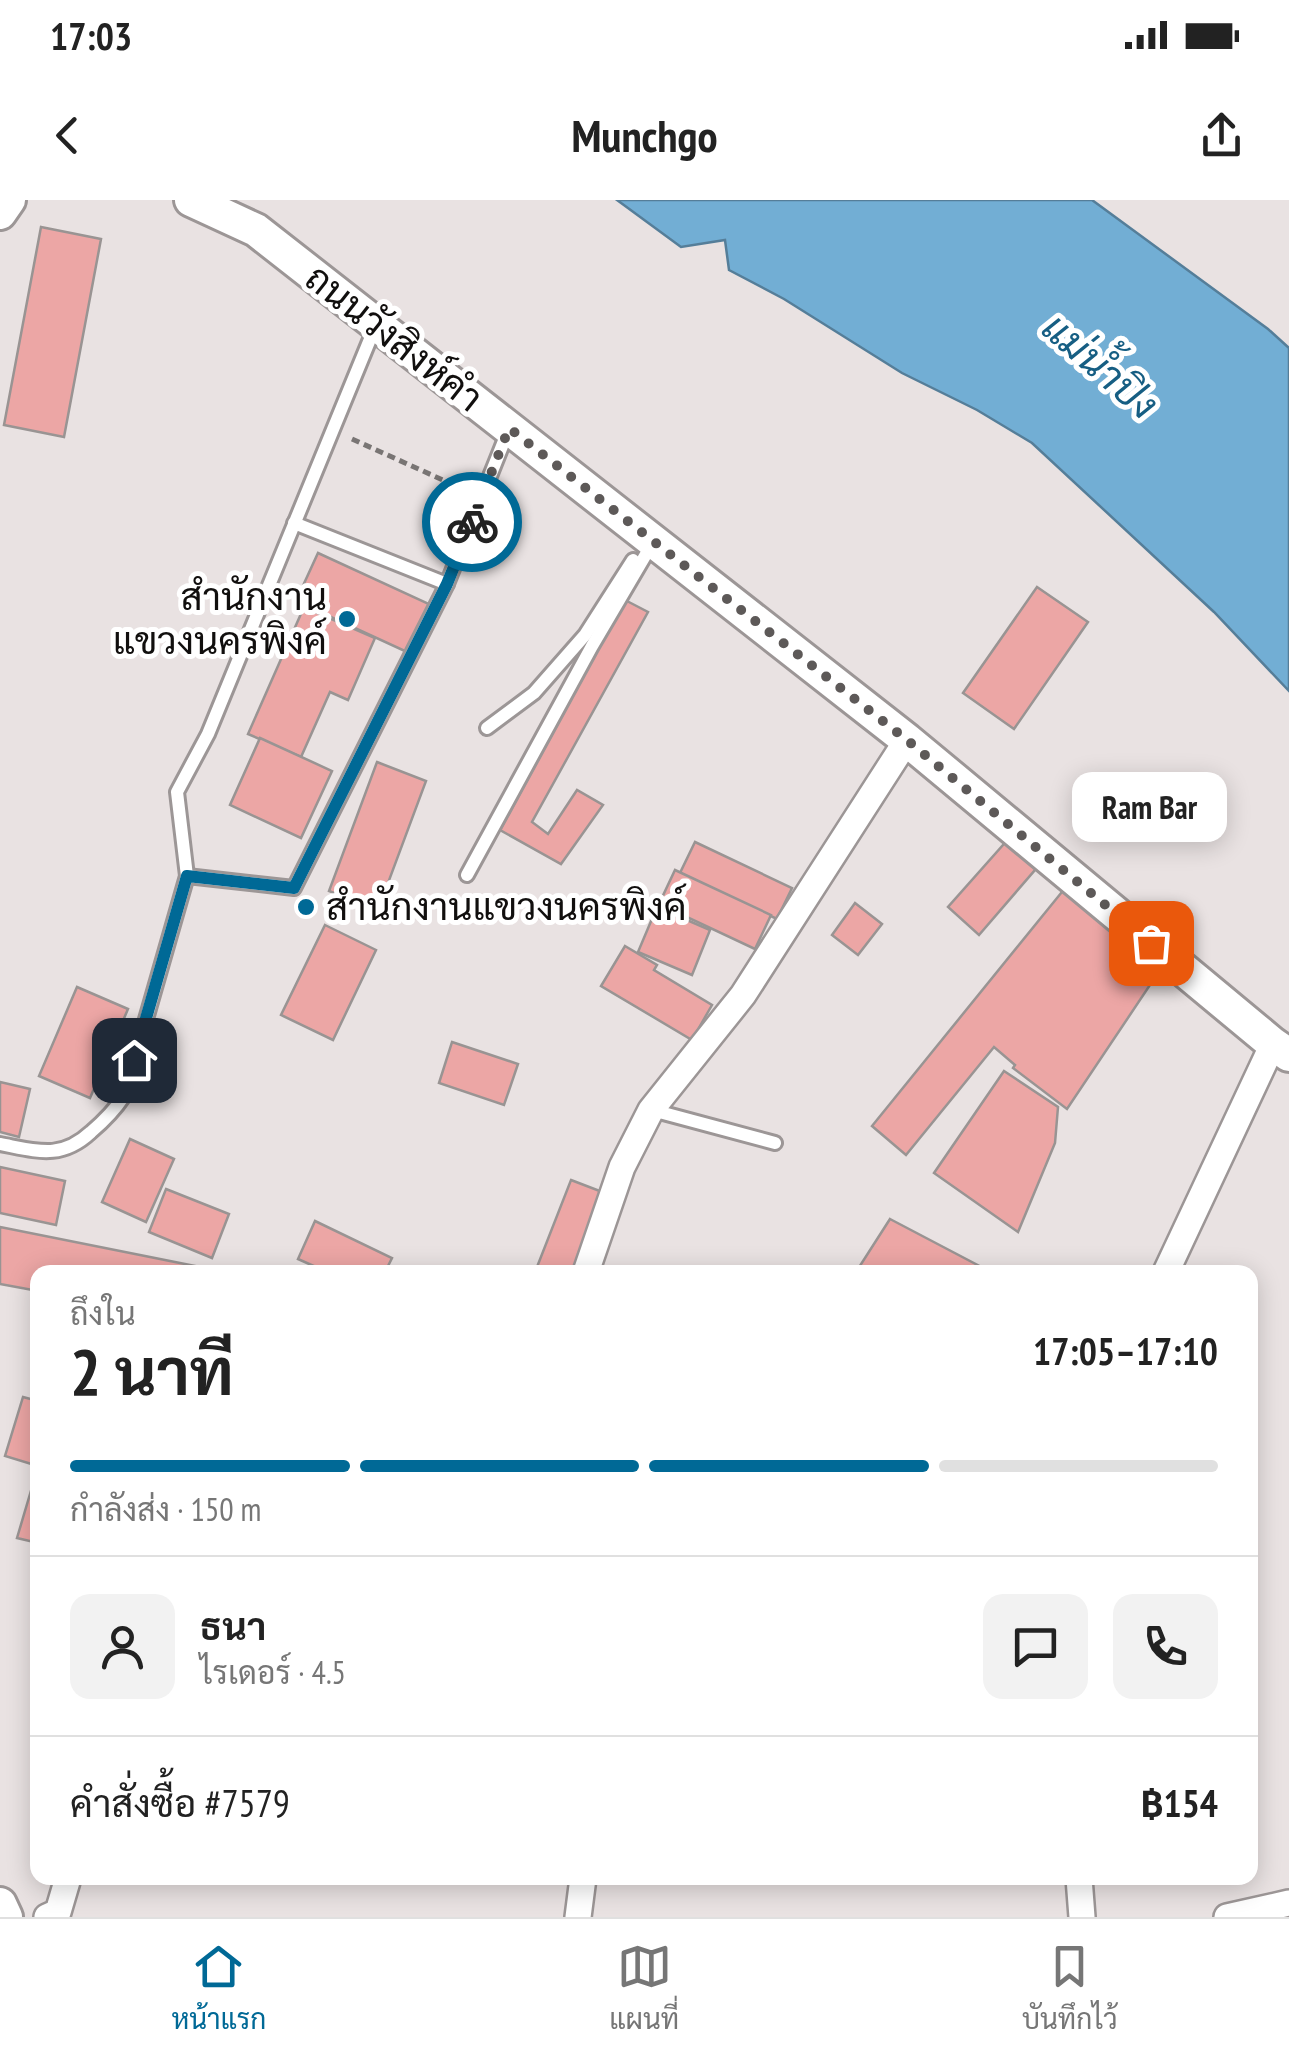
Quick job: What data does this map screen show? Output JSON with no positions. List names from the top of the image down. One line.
{"streets":{"street":["ถนนวังสิงห์คำ"]},"water":["แม่น้ำปิง"],"places":["สำนักงาน แขวงนครพิงค์","สำนักงานแขวงนครพิงค์","Ram Bar"],"page":{"status":"17:03","header":"Munchgo","bubble":"Ram Bar","heading":["2 นาที","ถึงใน","17:05–17:10"],"panel":["ธนา","ไรเดอร์ · 4.5","คำสั่งซื้อ #7579","฿154"],"bar":"กำลังส่ง · 150 m","tabs":["หน้าแรก","แผนที่","บันทึกไว้"]}}
